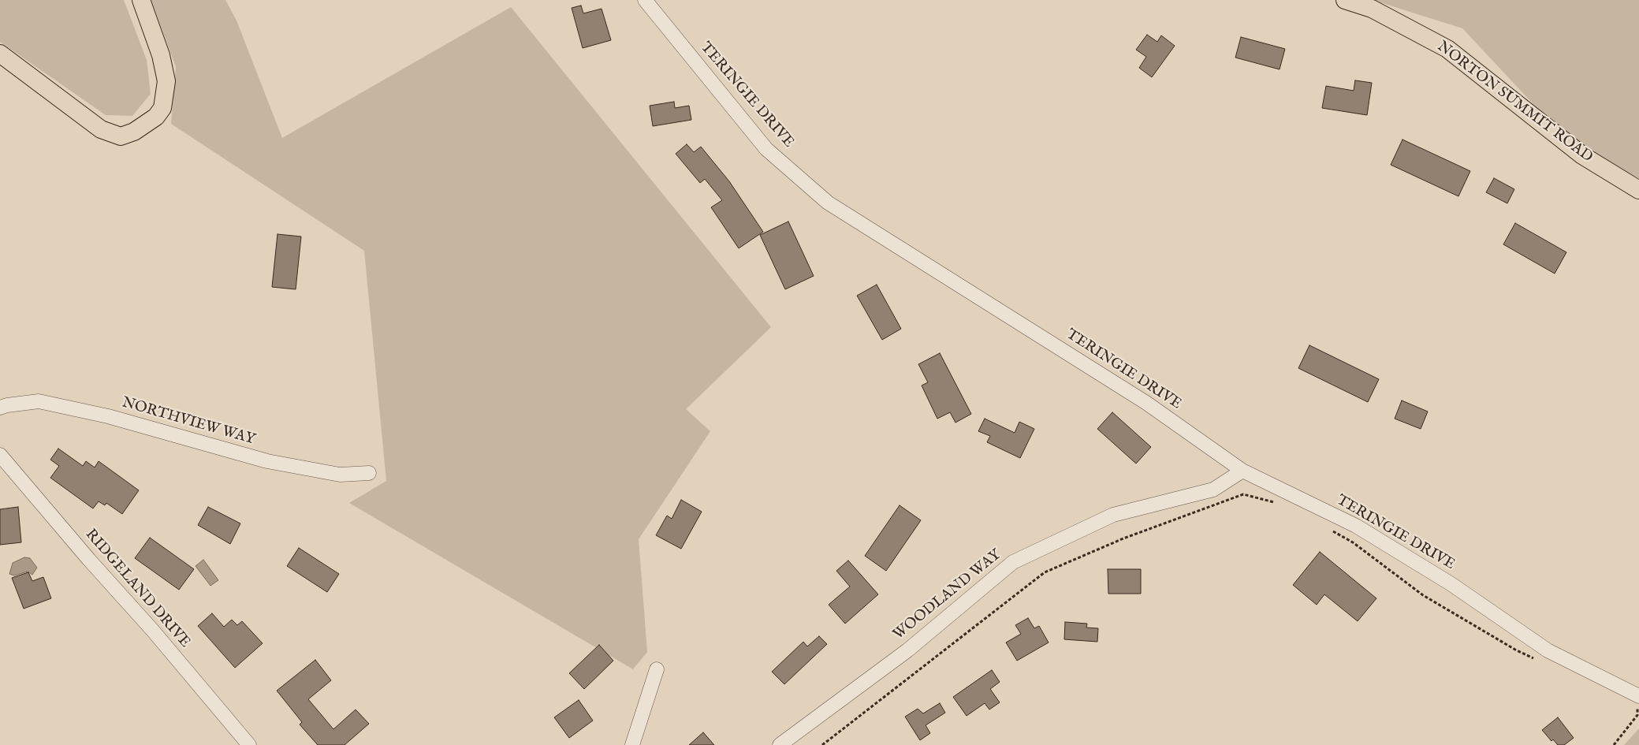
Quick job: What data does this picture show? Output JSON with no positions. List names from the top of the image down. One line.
{"streets":{"main road":["NORTON SUMMIT ROAD"],"street":["TERINGIE DRIVE","NORTHVIEW WAY","RIDGELAND DRIVE","WOODLAND WAY"]},"crossings":[["TERINGIE DRIVE","WOODLAND WAY"]]}
